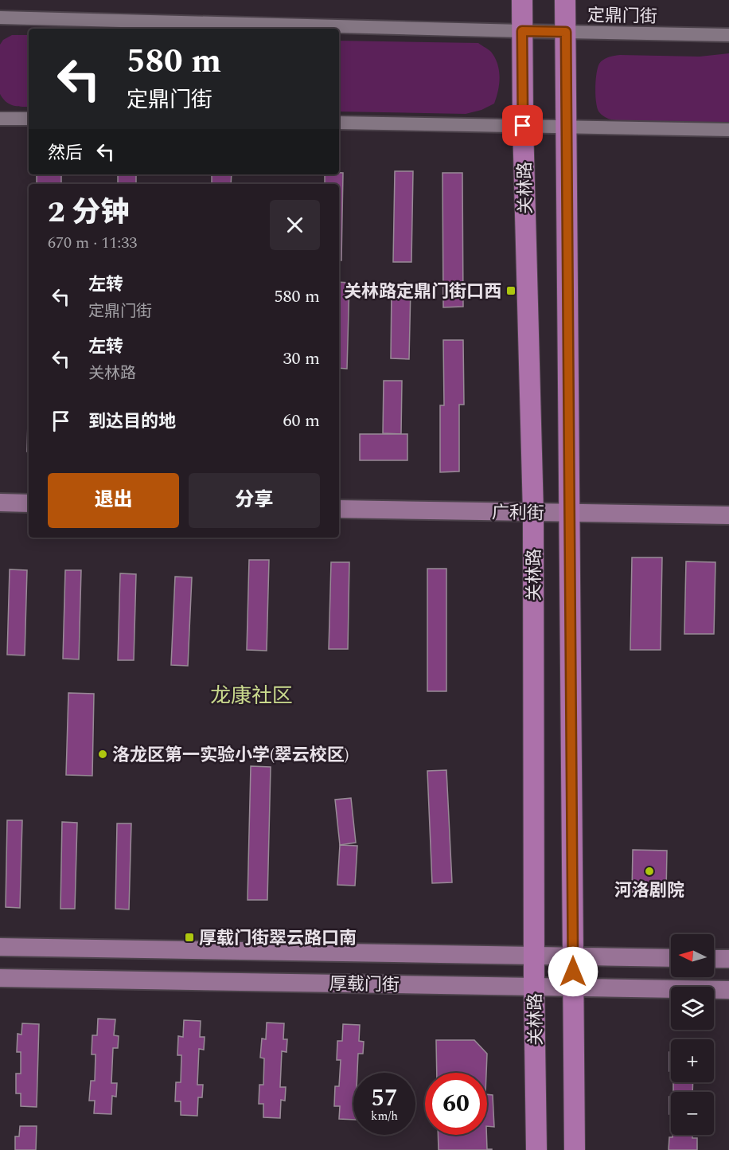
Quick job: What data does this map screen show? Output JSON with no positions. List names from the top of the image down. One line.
{"streets":{"main road":["关林路","广利街","厚载门街"],"street":["定鼎门街"]},"crossings":[["定鼎门街","关林路"],["关林路","广利街"],["关林路","厚载门街"]],"districts":["龙康社区"],"places":{"transit":["关林路定鼎门街口西","厚载门街翠云路口南"],"other":["洛龙区第一实验小学(翠云校区)","河洛剧院"]},"north":"left","page":{"turn":["580 m","定鼎门街"],"then":"然后","heading":["2 分钟","670 m · 11:33"],"list":[{"name":"左转","note":"定鼎门街","value":"580 m"},{"name":"左转","note":"关林路","value":"30 m"},{"name":"到达目的地","value":"60 m"}],"buttons":["退出","分享"],"map_buttons":["+","−"],"speed":"57 km/h","limit":"60"}}
